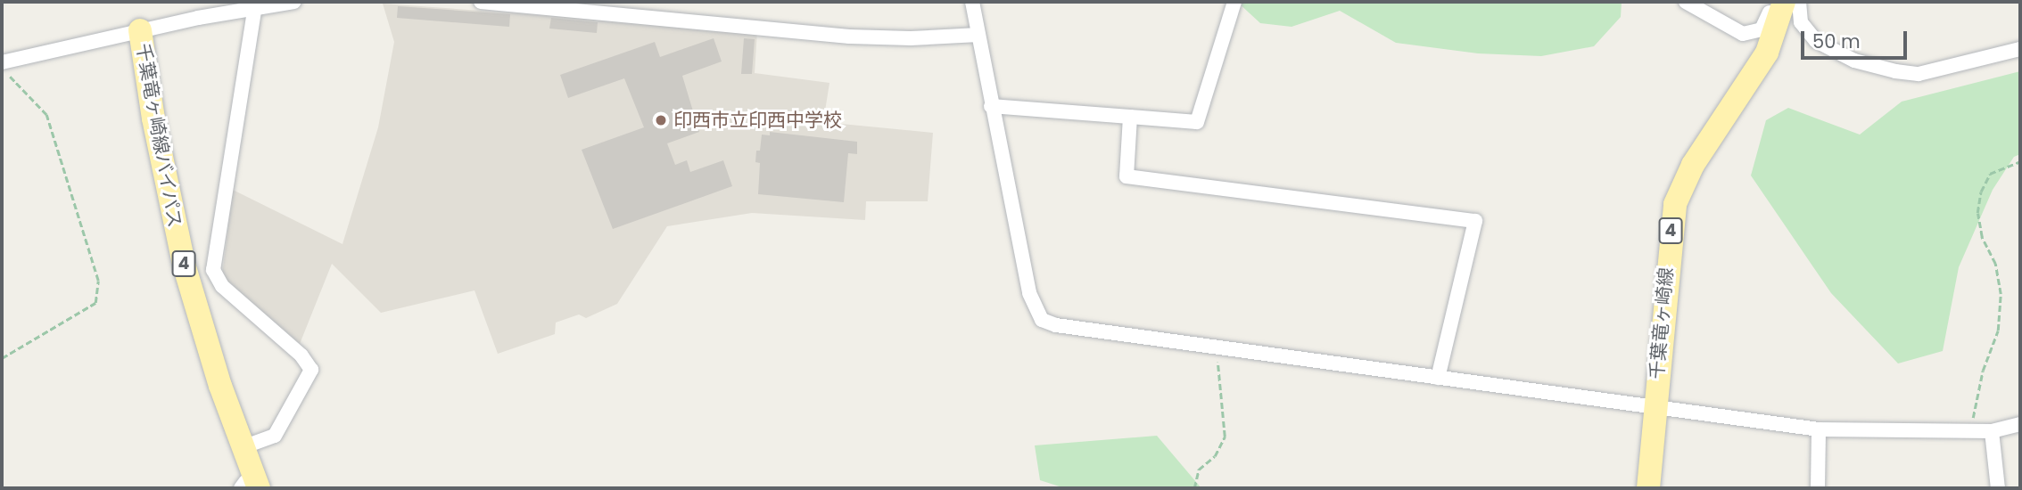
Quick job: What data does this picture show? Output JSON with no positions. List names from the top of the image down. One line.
{"streets":{"main road":["千葉竜ヶ崎線バイパス","4","千葉竜ヶ崎線"]},"places":["印西市立印西中学校"],"scale_bar":"50 m"}
